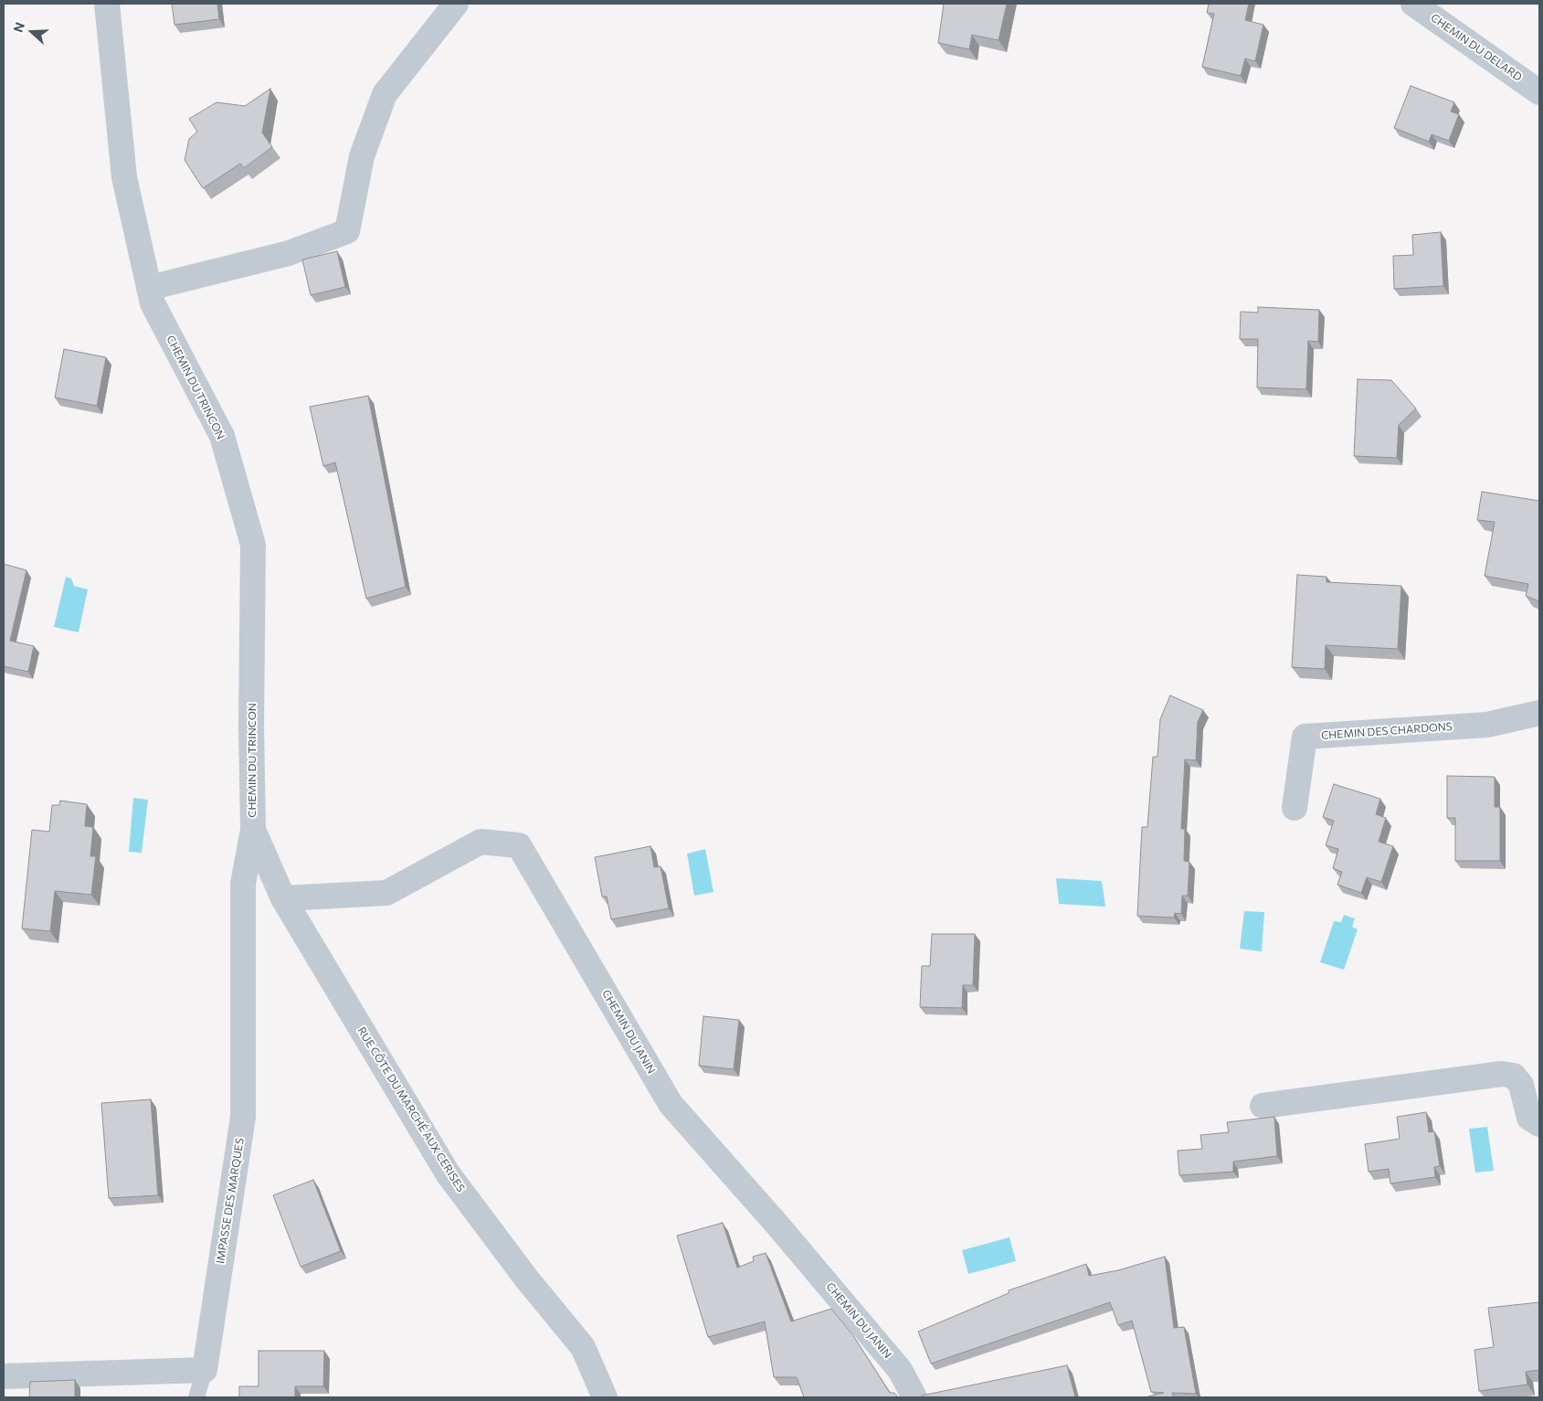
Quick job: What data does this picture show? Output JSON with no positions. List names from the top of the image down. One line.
{"streets":{"street":["CHEMIN DU DELARD","CHEMIN DU TRINCON","CHEMIN DES CHARDONS","CHEMIN DU JANIN","RUE CÔTE DU MARCHÉ AUX CERISES","IMPASSE DES MARQUES"]},"crossings":[["CHEMIN DU TRINCON","RUE CÔTE DU MARCHÉ AUX CERISES"],["CHEMIN DU TRINCON","IMPASSE DES MARQUES"],["CHEMIN DU JANIN","RUE CÔTE DU MARCHÉ AUX CERISES"],["RUE CÔTE DU MARCHÉ AUX CERISES","IMPASSE DES MARQUES"]],"north":"left"}
